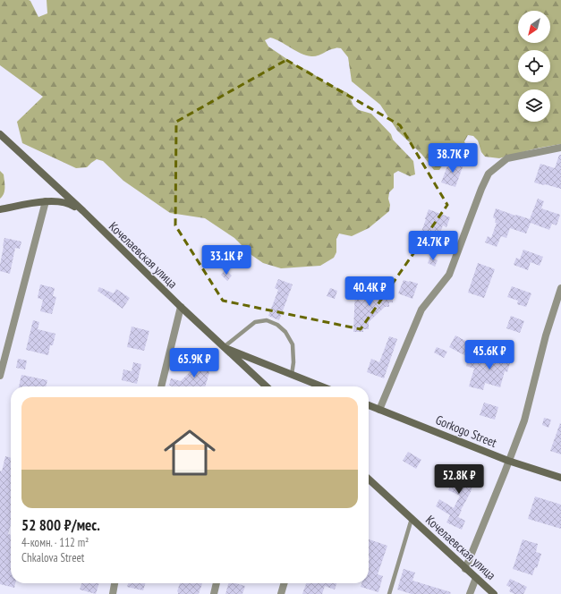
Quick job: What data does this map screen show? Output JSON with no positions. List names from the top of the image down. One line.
{"streets":{"main road":["Кочелаевская улица","Gorkogo Street"]},"north":"bottom left","page":{"price":["38.7K ₽","24.7K ₽","33.1K ₽","40.4K ₽","45.6K ₽","65.9K ₽","52.8K ₽"],"list":[{"name":"52 800 ₽/мес.","note":"4-комн. · 112 m² · Chkalova Street"}]}}
